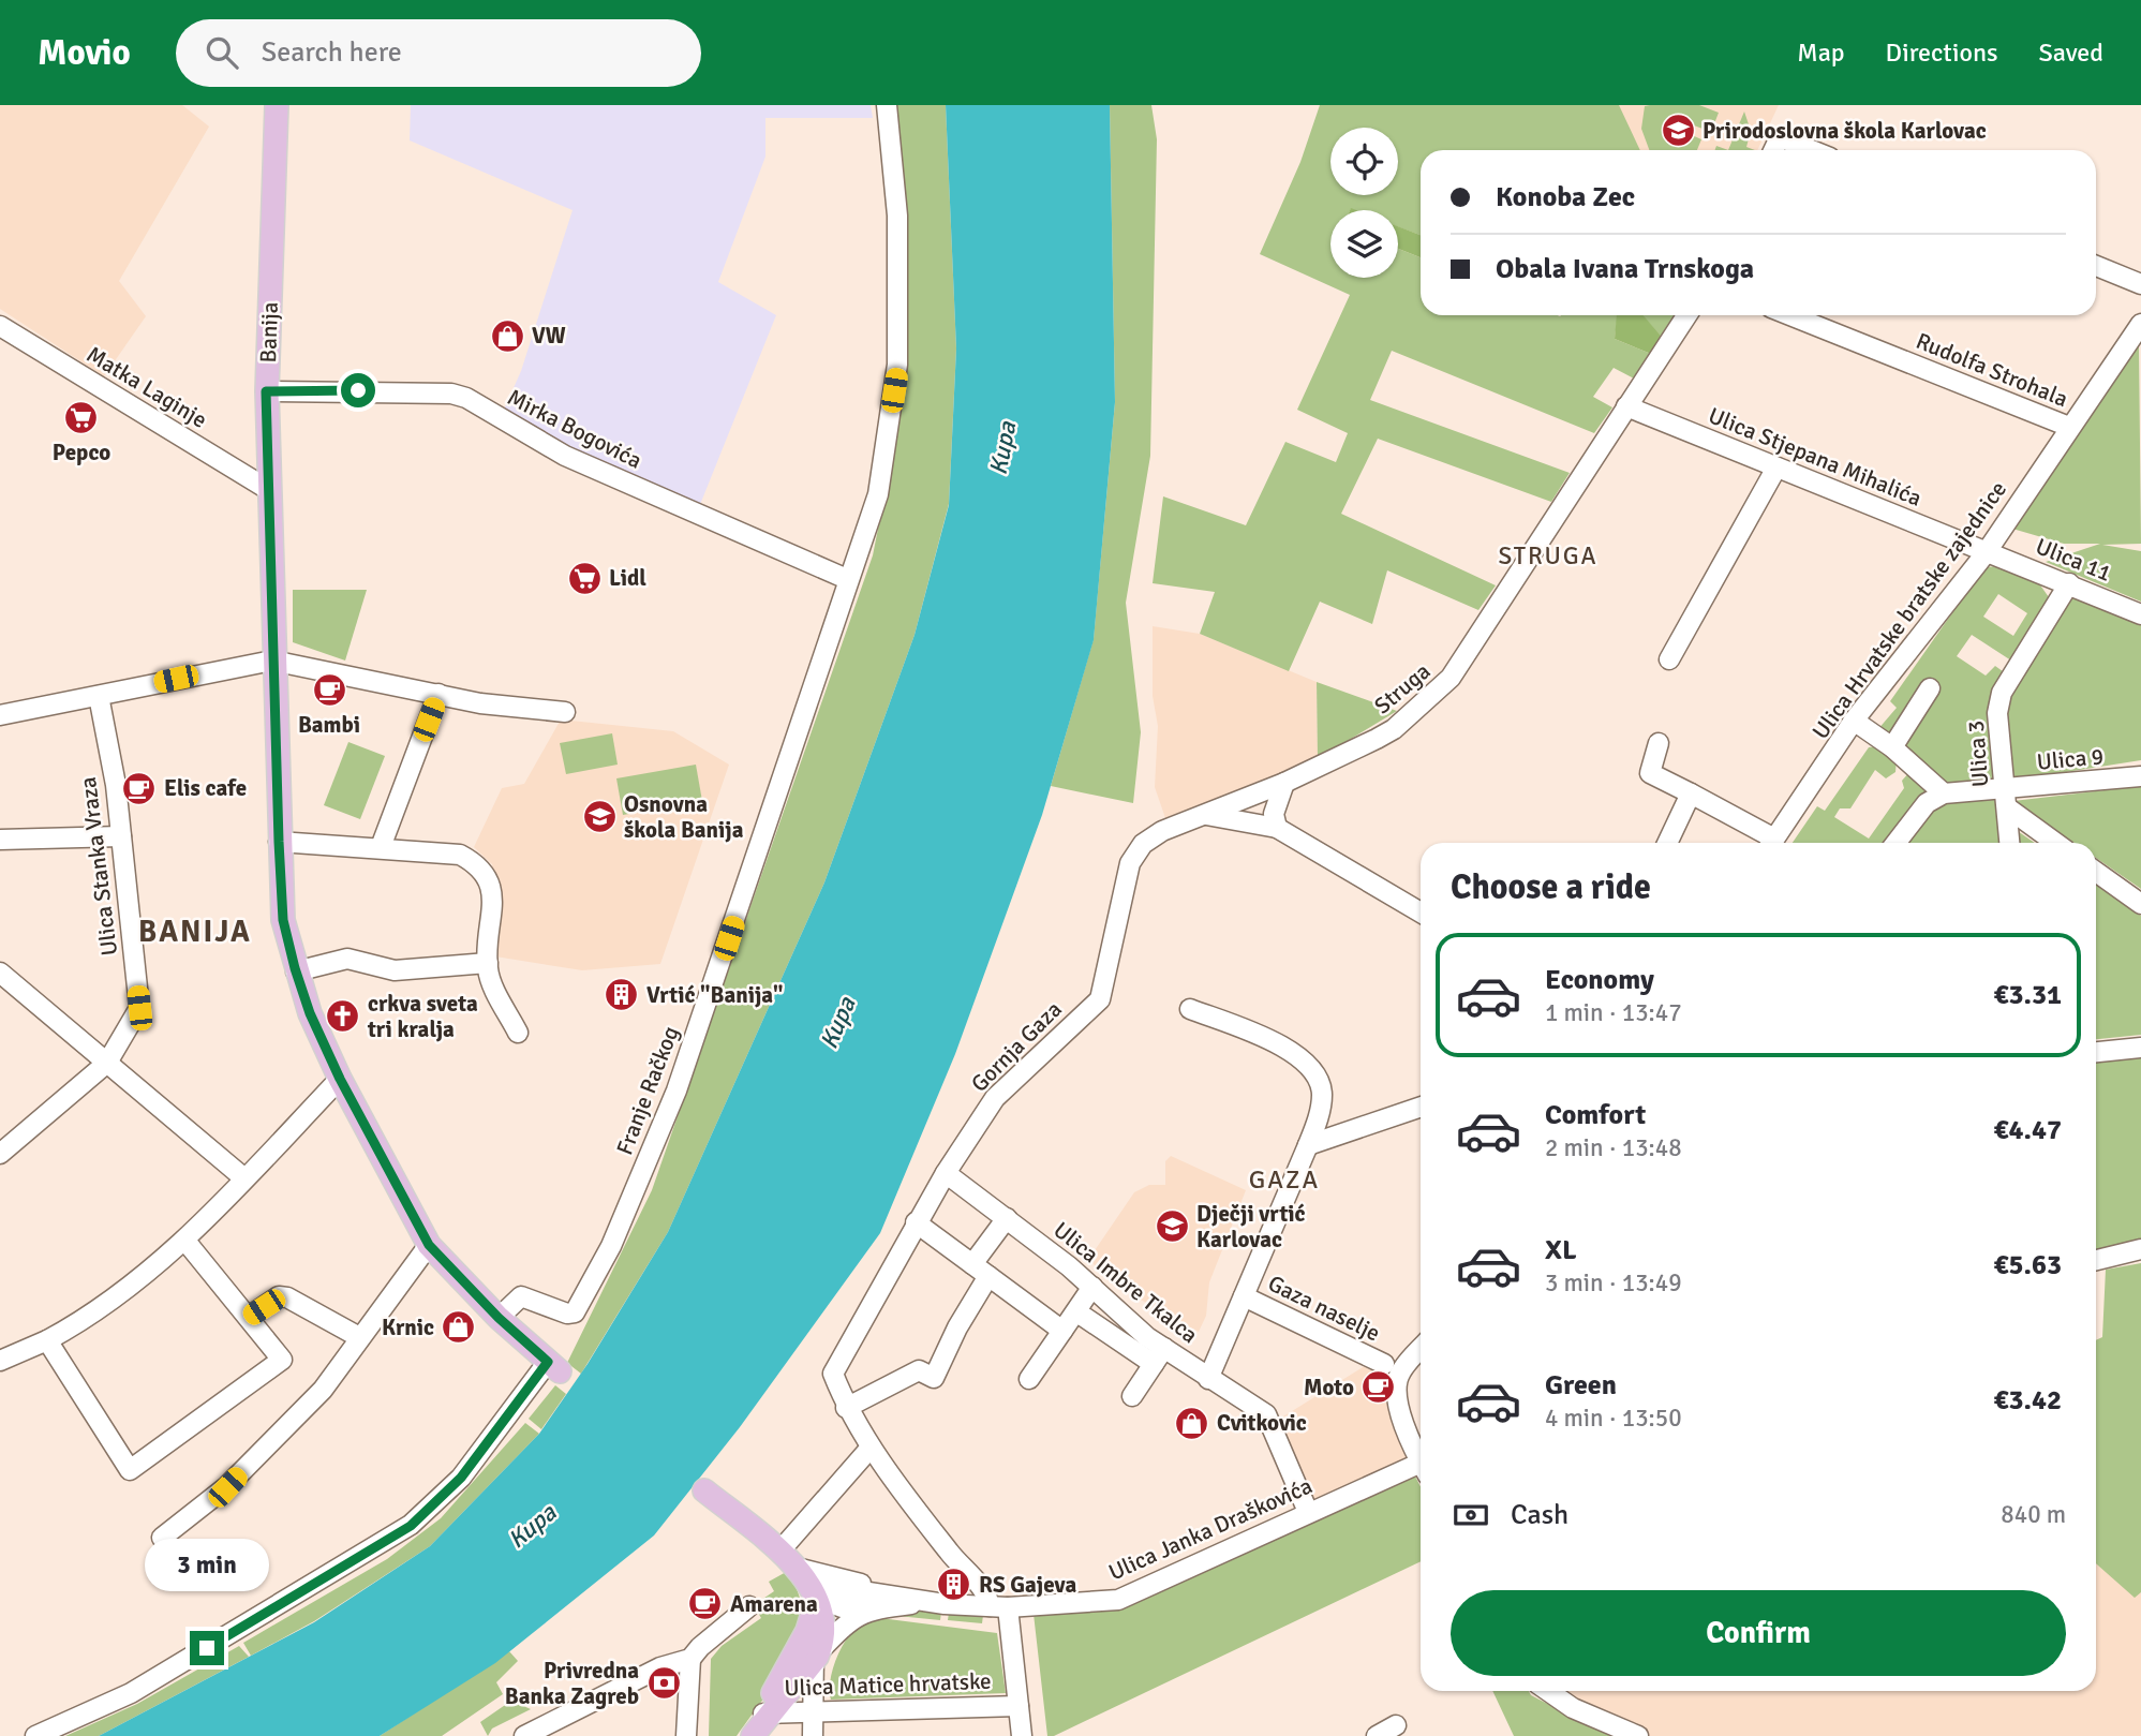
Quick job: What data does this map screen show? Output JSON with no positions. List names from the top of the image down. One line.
{"streets":{"main road":["Banija"],"street":["Rudolfa Strohala","Matka Laginje","Mirka Bogovića","Ulica Stjepana Mihalića","Ulica 11","Ulica Hrvatske bratske zajednice","Struga","Ulica 3","Ulica 9","Ulica Stanka Vraza","Gornja Gaza","Franje Račkog","Ulica Imbre Tkalca","Gaza naselje","Ulica Janka Draškovića","Ulica Matice hrvatske"]},"crossings":[["Banija","Matka Laginje"],["Banija","Mirka Bogovića"],["Banija","Franje Račkog"],["Rudolfa Strohala","Ulica Hrvatske bratske zajednice"],["Mirka Bogovića","Franje Račkog"],["Ulica Stjepana Mihalića","Ulica 11"],["Ulica Stjepana Mihalića","Ulica Hrvatske bratske zajednice"],["Ulica Stjepana Mihalića","Struga"],["Ulica 11","Ulica Hrvatske bratske zajednice"],["Ulica 11","Ulica 3"],["Struga","Gornja Gaza"],["Ulica 3","Ulica 9"],["Gornja Gaza","Ulica Imbre Tkalca"],["Ulica Imbre Tkalca","Gaza naselje"],["Ulica Imbre Tkalca","Ulica Janka Draškovića"]],"districts":["STRUGA","BANIJA","GAZA"],"water":["Kupa"],"places":{"school or university":["Prirodoslovna škola Karlovac","Osnovna škola Banija","Dječji vrtić Karlovac"],"shop":["VW","Krnic","Cvitkovic"],"supermarket":["Pepco","Lidl"],"cafe":["Bambi","Elis cafe","Moto","Amarena"],"building":["Vrtić \"Banija\"","RS Gajeva"],"church":["crkva sveta tri kralja"],"bank":["Privredna Banka Zagreb"]},"page":{"header":"Movio","search":"Search here","nav":["Map","Directions","Saved"],"banner":["Konoba Zec","Obala Ivana Trnskoga"],"heading":"Choose a ride","list":[{"name":"Economy","note":"1 min · 13:47","value":"€3.31"},{"name":"Comfort","note":"2 min · 13:48","value":"€4.47"},{"name":"XL","note":"3 min · 13:49","value":"€5.63"},{"name":"Green","note":"4 min · 13:50","value":"€3.42"}],"pay":["Cash","840 m"],"bubble":"3 min","buttons":"Confirm"}}
